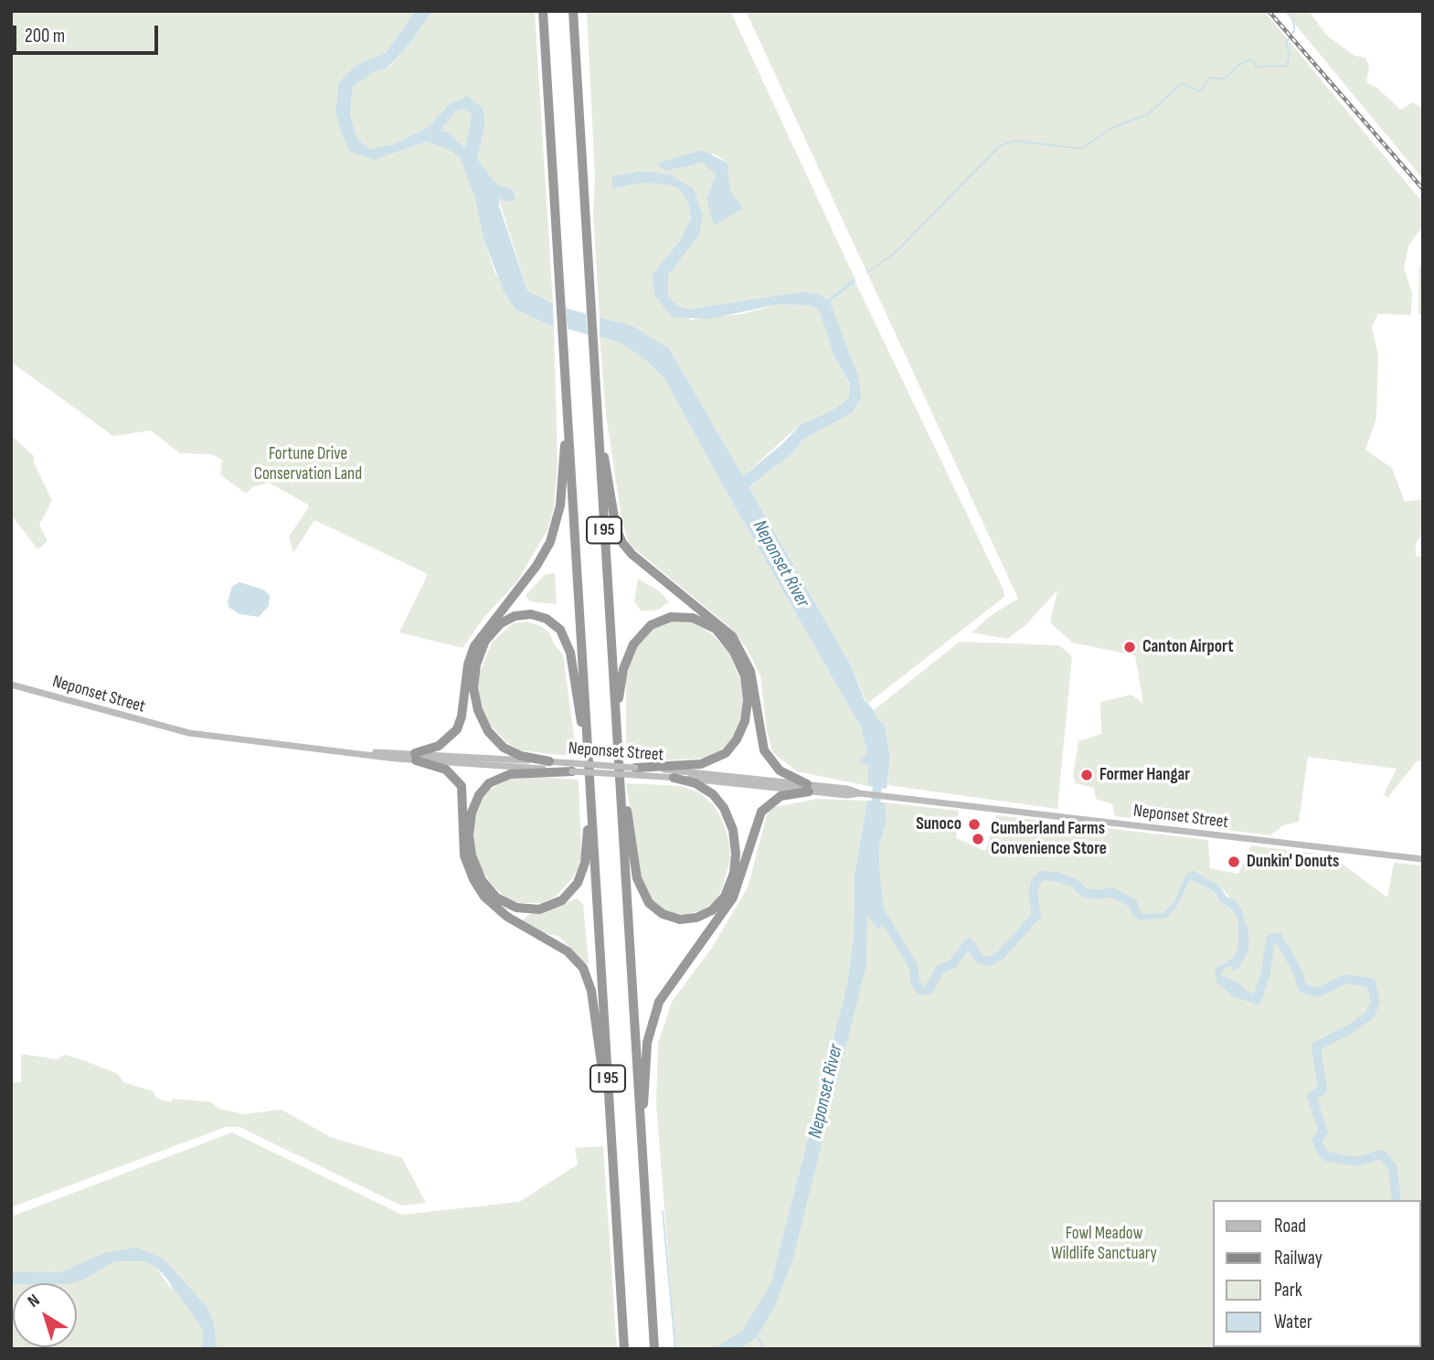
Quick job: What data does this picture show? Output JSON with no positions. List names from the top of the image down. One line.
{"streets":{"highway":["I 95"],"main road":["Neponset Street"]},"water":["Neponset River"],"parks":["Fortune Drive Conservation Land","Fowl Meadow Wildlife Sanctuary"],"places":["Canton Airport","Former Hangar","Sunoco","Cumberland Farms Convenience Store","Dunkin' Donuts"],"legend":["Road","Railway","Park","Water"],"scale_bar":"200 m","north":"top left"}
